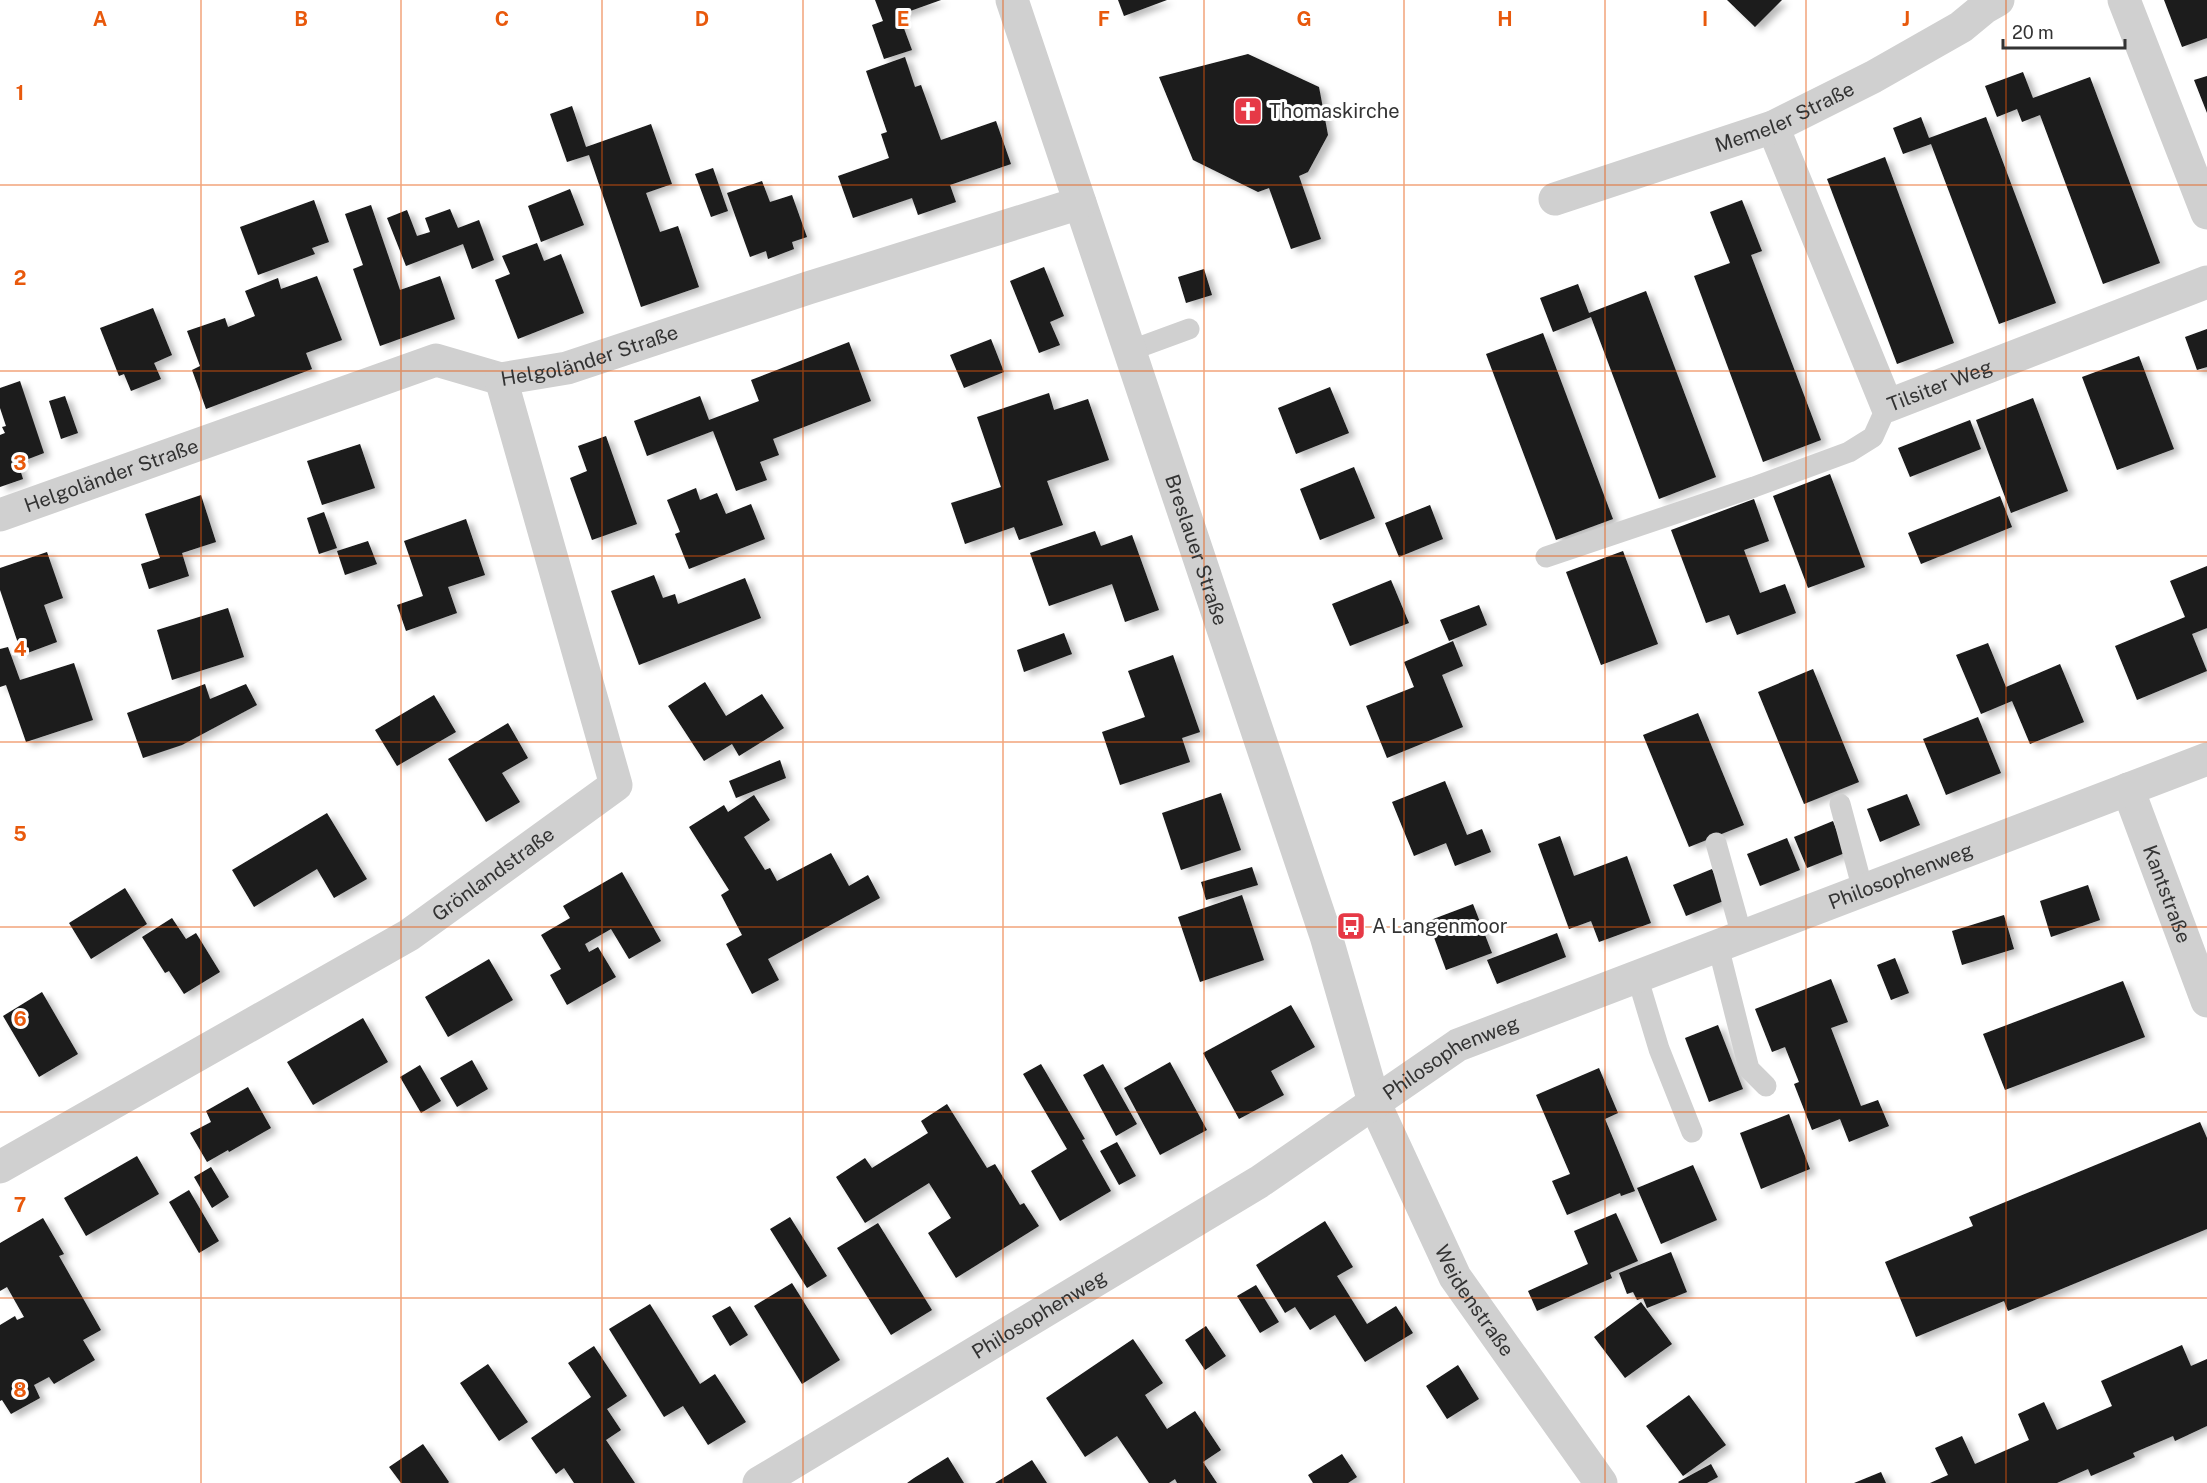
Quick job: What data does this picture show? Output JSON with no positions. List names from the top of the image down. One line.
{"streets":{"street":["Memeler Straße","Helgoländer Straße","Tilsiter Weg","Breslauer Straße","Grönlandstraße","Philosophenweg","Kantstraße","Weidenstraße"]},"crossings":[["Memeler Straße","Tilsiter Weg"],["Helgoländer Straße","Breslauer Straße"],["Helgoländer Straße","Grönlandstraße"],["Breslauer Straße","Philosophenweg"],["Breslauer Straße","Weidenstraße"],["Philosophenweg","Kantstraße"],["Philosophenweg","Weidenstraße"]],"places":{"church":["Thomaskirche"],"bus stop":["A Langenmoor"]},"scale_bar":"20 m","grid":{"columns":["A","B","C","D","E","F","G","H","I","J"],"rows":["1","2","3","4","5","6","7","8"]}}
